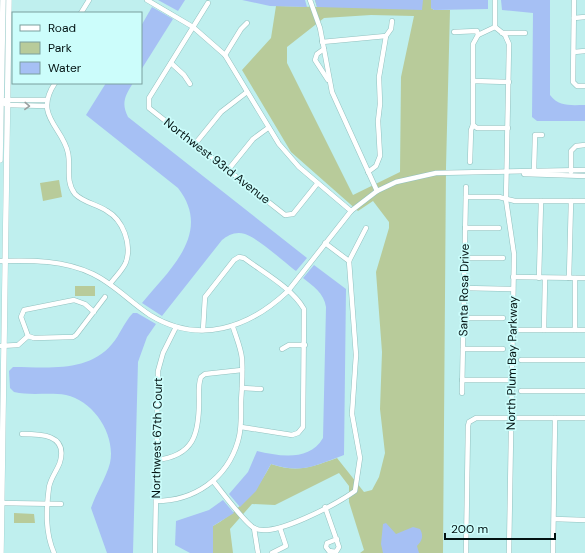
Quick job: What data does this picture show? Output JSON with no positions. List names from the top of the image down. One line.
{"streets":{"street":["Northwest 93rd Avenue","Santa Rosa Drive","North Plum Bay Parkway","Northwest 67th Court"]},"legend":["Road","Park","Water"],"scale_bar":"200 m"}
